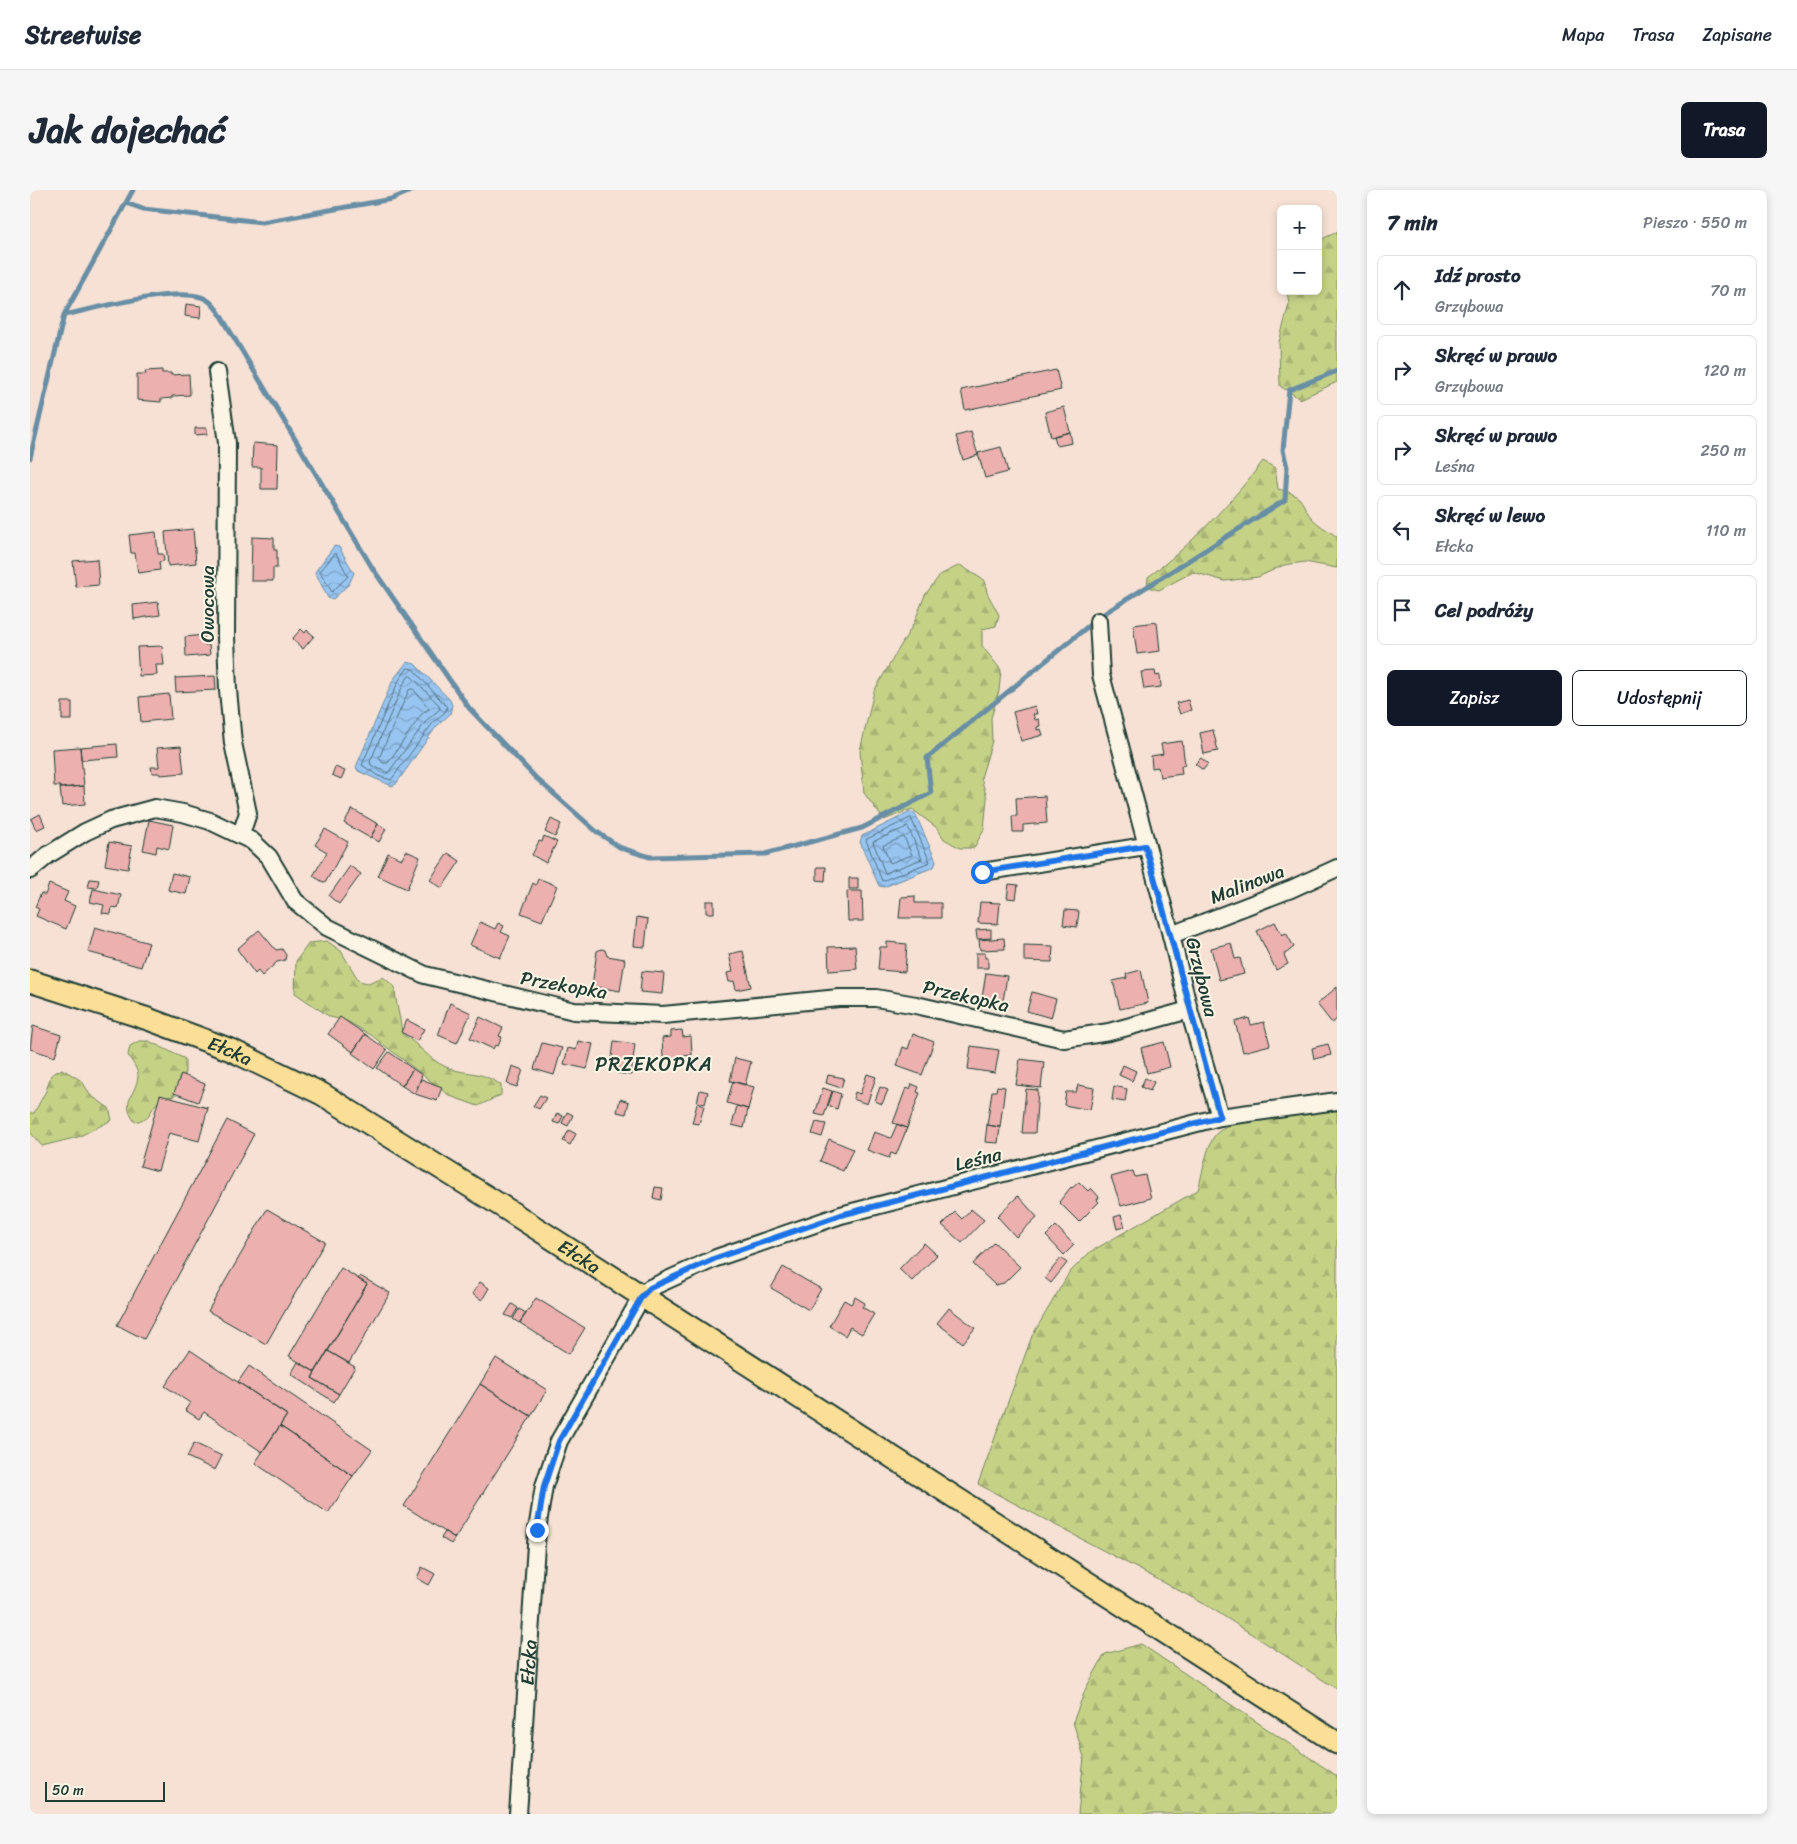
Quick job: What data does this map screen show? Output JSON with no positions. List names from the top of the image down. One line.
{"streets":{"main road":["Ełcka"],"street":["Owocowa","Malinowa","Grzybowa","Przekopka","Leśna"]},"crossings":[["Owocowa","Przekopka"],["Malinowa","Grzybowa"],["Grzybowa","Przekopka"],["Grzybowa","Leśna"],["Ełcka","Leśna"]],"districts":["PRZEKOPKA"],"scale_bar":"50 m","page":{"header":"Streetwise","nav":["Mapa","Trasa","Zapisane"],"title":"Jak dojechać","buttons":["Trasa",["Zapisz","Udostępnij"]],"heading":["7 min","Pieszo · 550 m"],"map_buttons":["+","−"],"list":[["Idź prosto","Grzybowa","70 m"],["Skręć w prawo","Grzybowa","120 m"],["Skręć w prawo","Leśna","250 m"],["Skręć w lewo","Ełcka","110 m"],"Cel podróży"],"scale":"50 m"}}
